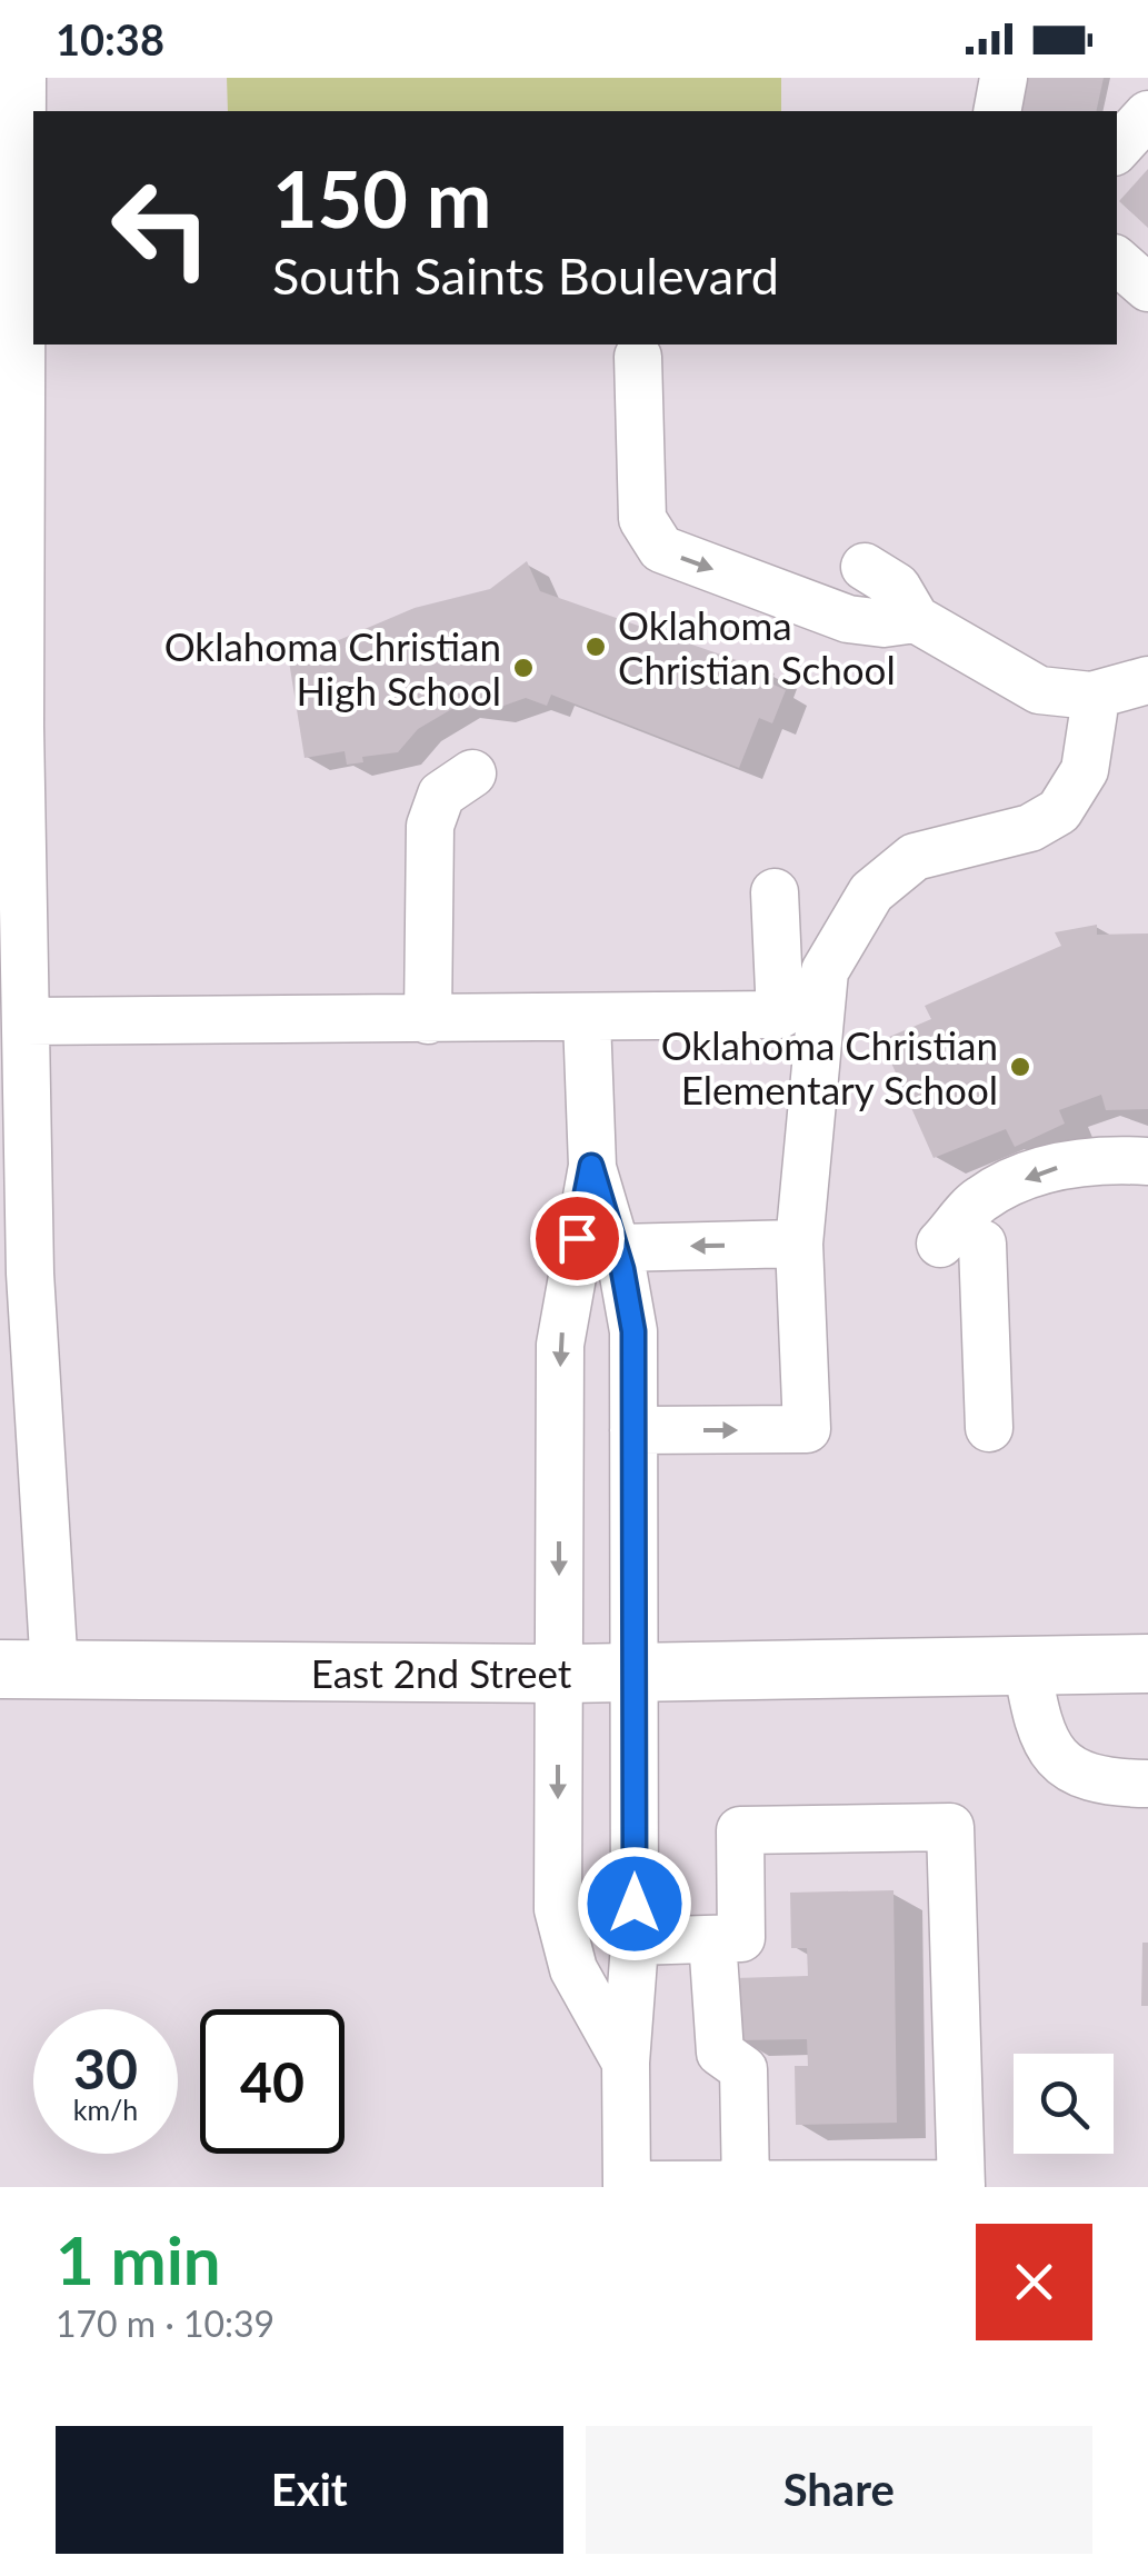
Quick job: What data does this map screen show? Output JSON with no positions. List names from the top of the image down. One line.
{"streets":{"main road":["East 2nd Street"]},"places":["Oklahoma Christian School","Oklahoma Christian High School","Oklahoma Christian Elementary School"],"page":{"status":"10:38","turn":["150 m","South Saints Boulevard"],"speed":"30 km/h","limit":"40","heading":["1 min","170 m · 10:39"],"buttons":["Exit","Share"]}}
